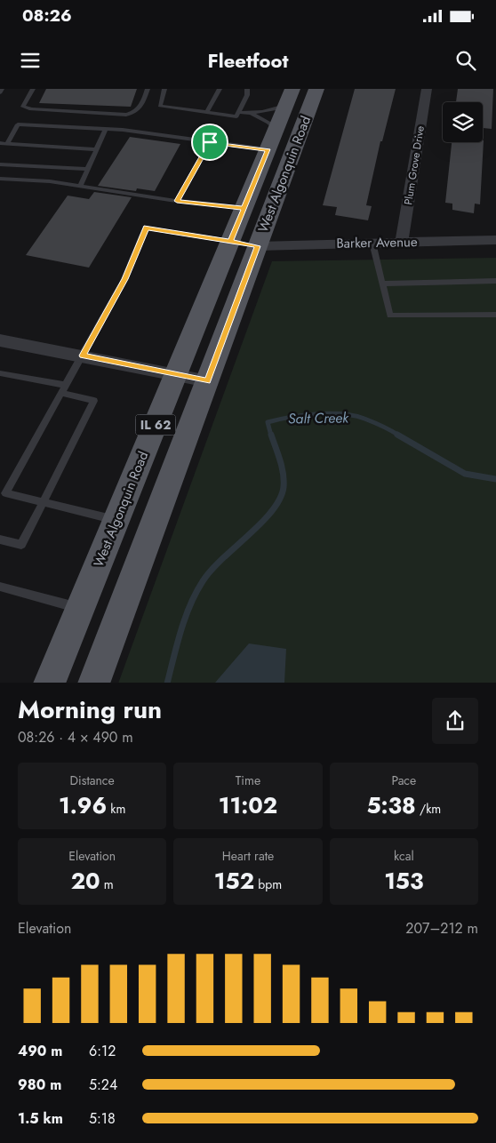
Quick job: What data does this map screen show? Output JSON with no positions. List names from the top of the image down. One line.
{"streets":{"main road":["West Algonquin Road","IL 62"],"street":["Plum Grove Drive","Barker Avenue"]},"crossings":[["Plum Grove Drive","Barker Avenue"],["West Algonquin Road","Barker Avenue"]],"water":["Salt Creek"],"page":{"status":"08:26","header":"Fleetfoot","heading":["Morning run","08:26 · 4 × 490 m"],"stats":[["Distance","1.96 km"],["Time","11:02"],["Pace","5:38 /km"],["Elevation","20 m"],["Heart rate","152 bpm"],["kcal","153"]],"chart":["Elevation","207–212 m"],"list":[{"name":"490 m","note":"6:12"},{"name":"980 m","note":"5:24"},{"name":"1.5 km","note":"5:18"}]}}
